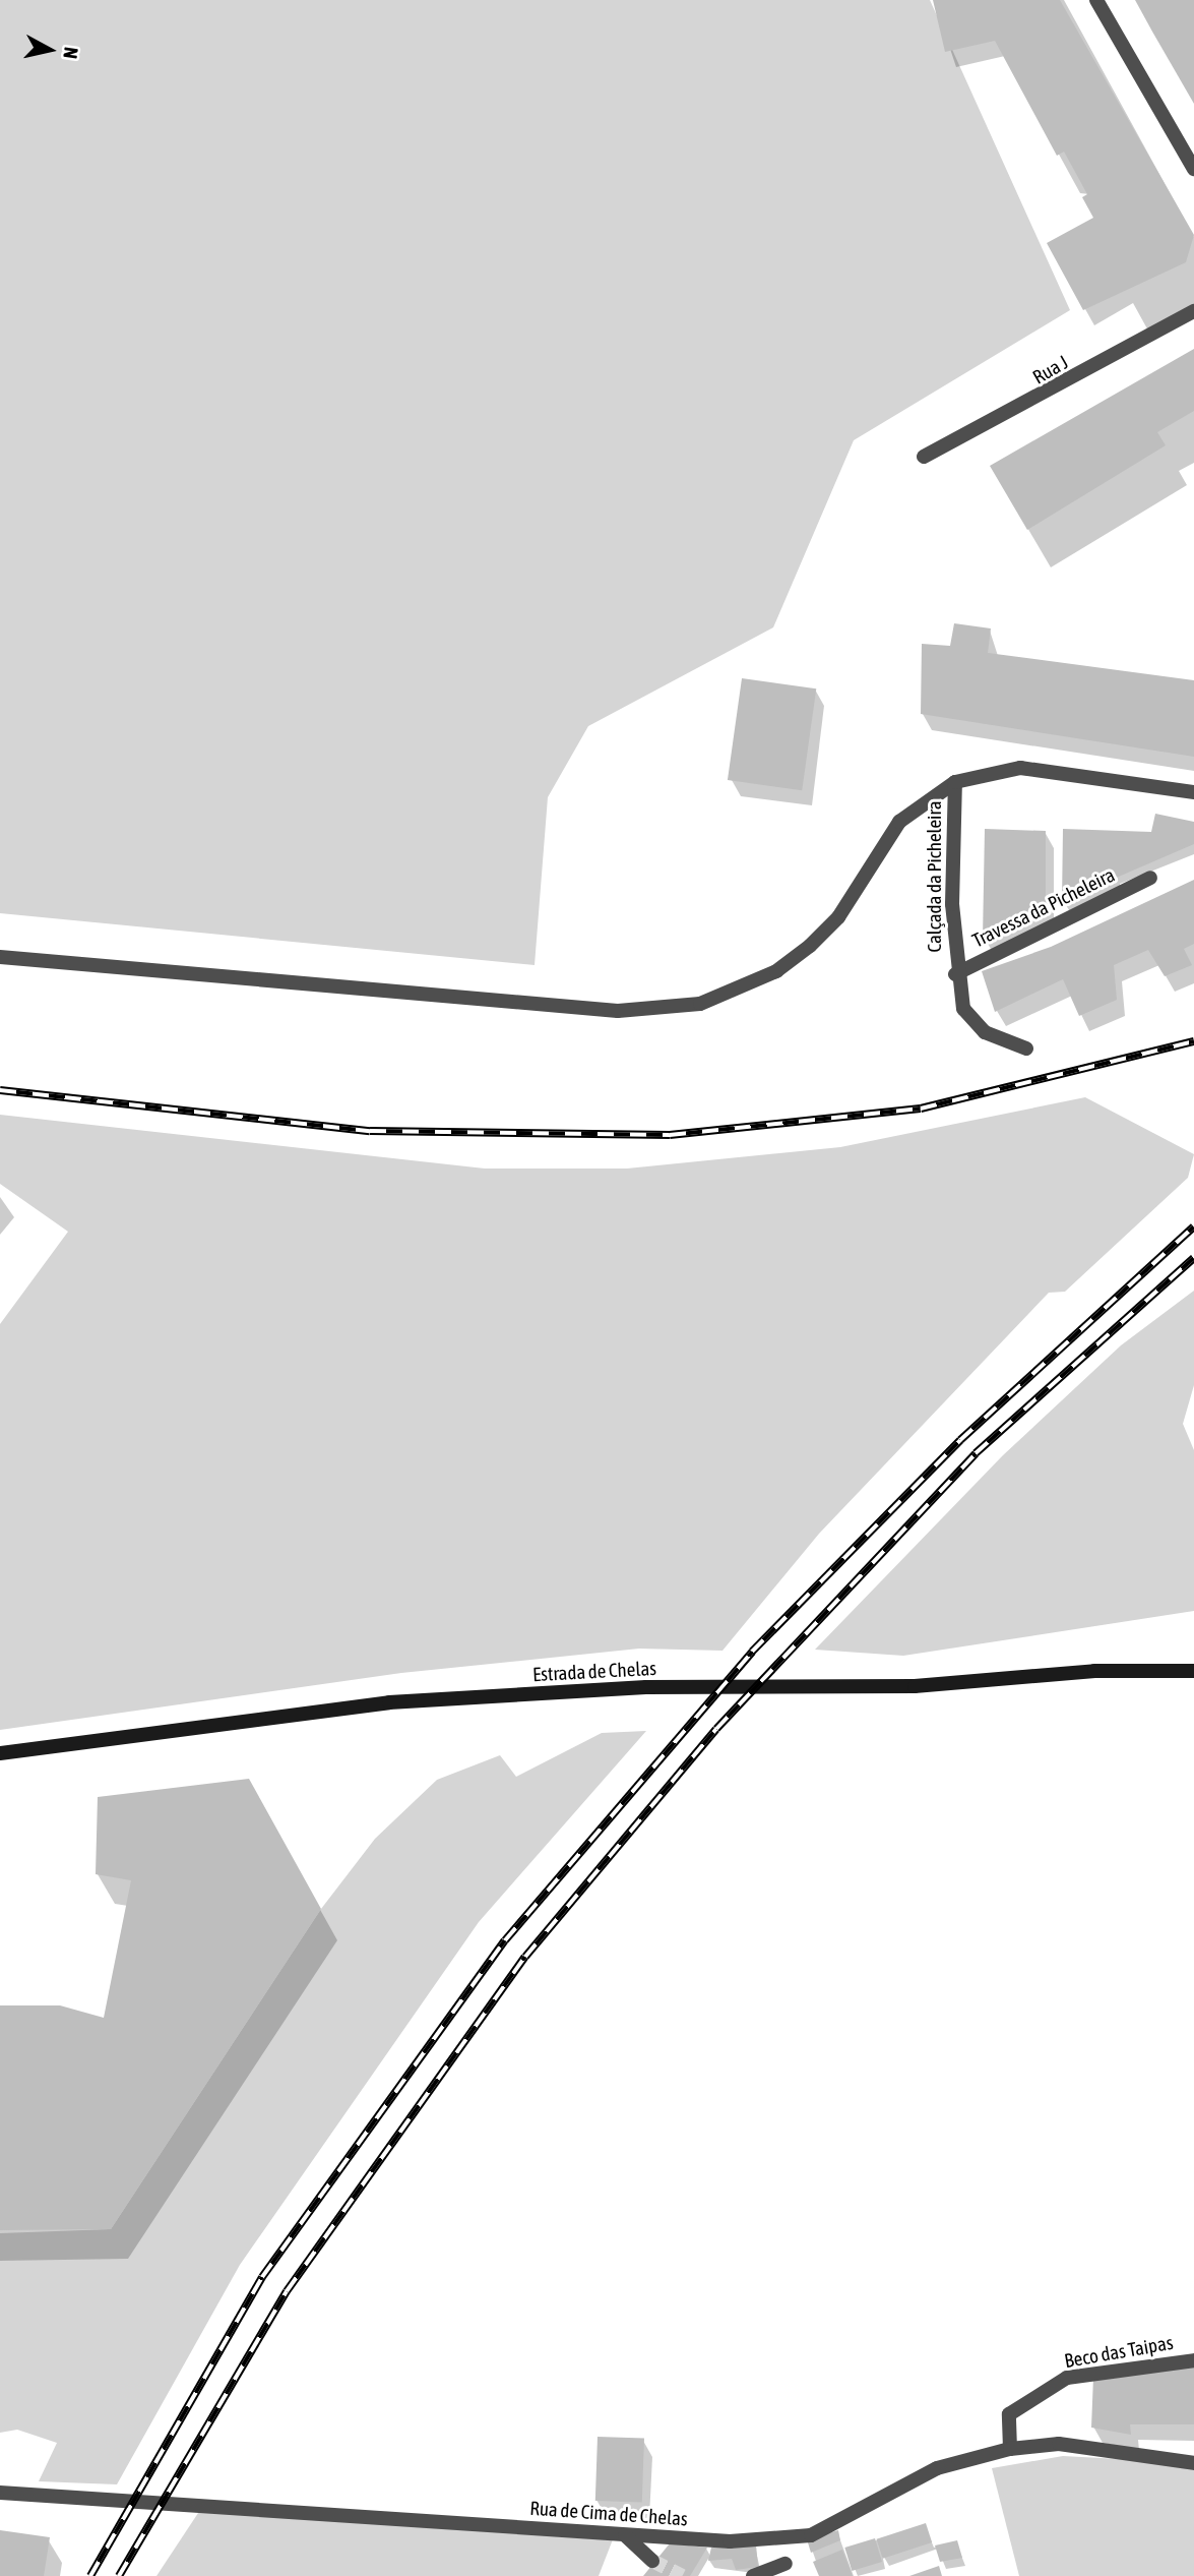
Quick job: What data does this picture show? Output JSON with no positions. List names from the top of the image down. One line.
{"streets":{"main road":["Estrada de Chelas"],"street":["Rua J","Calçada da Picheleira","Travessa da Picheleira","Beco das Taipas","Rua de Cima de Chelas"]},"crossings":[["Calçada da Picheleira","Travessa da Picheleira"],["Beco das Taipas","Rua de Cima de Chelas"]],"north":"right"}
